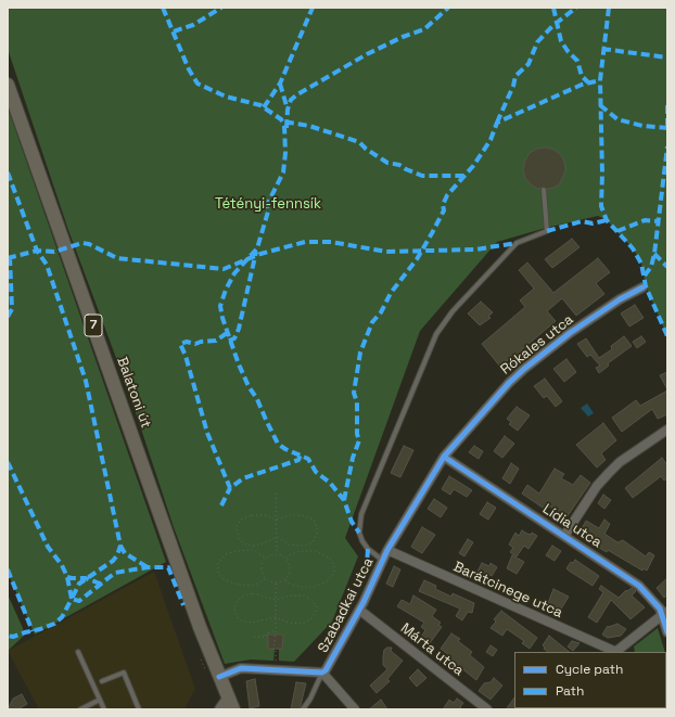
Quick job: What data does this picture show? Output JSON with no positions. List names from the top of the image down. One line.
{"streets":{"main road":["7","Balatoni út"],"street":["Rókales utca","Lídia utca","Barátcinege utca","Szabadkai utca","Márta utca"]},"crossings":[["Rókales utca","Lídia utca"],["Rókales utca","Szabadkai utca"],["Balatoni út","Szabadkai utca"],["Lídia utca","Szabadkai utca"],["Barátcinege utca","Szabadkai utca"],["Szabadkai utca","Márta utca"]],"parks":["Tétényi-fennsík"],"legend":["Cycle path","Path"]}
